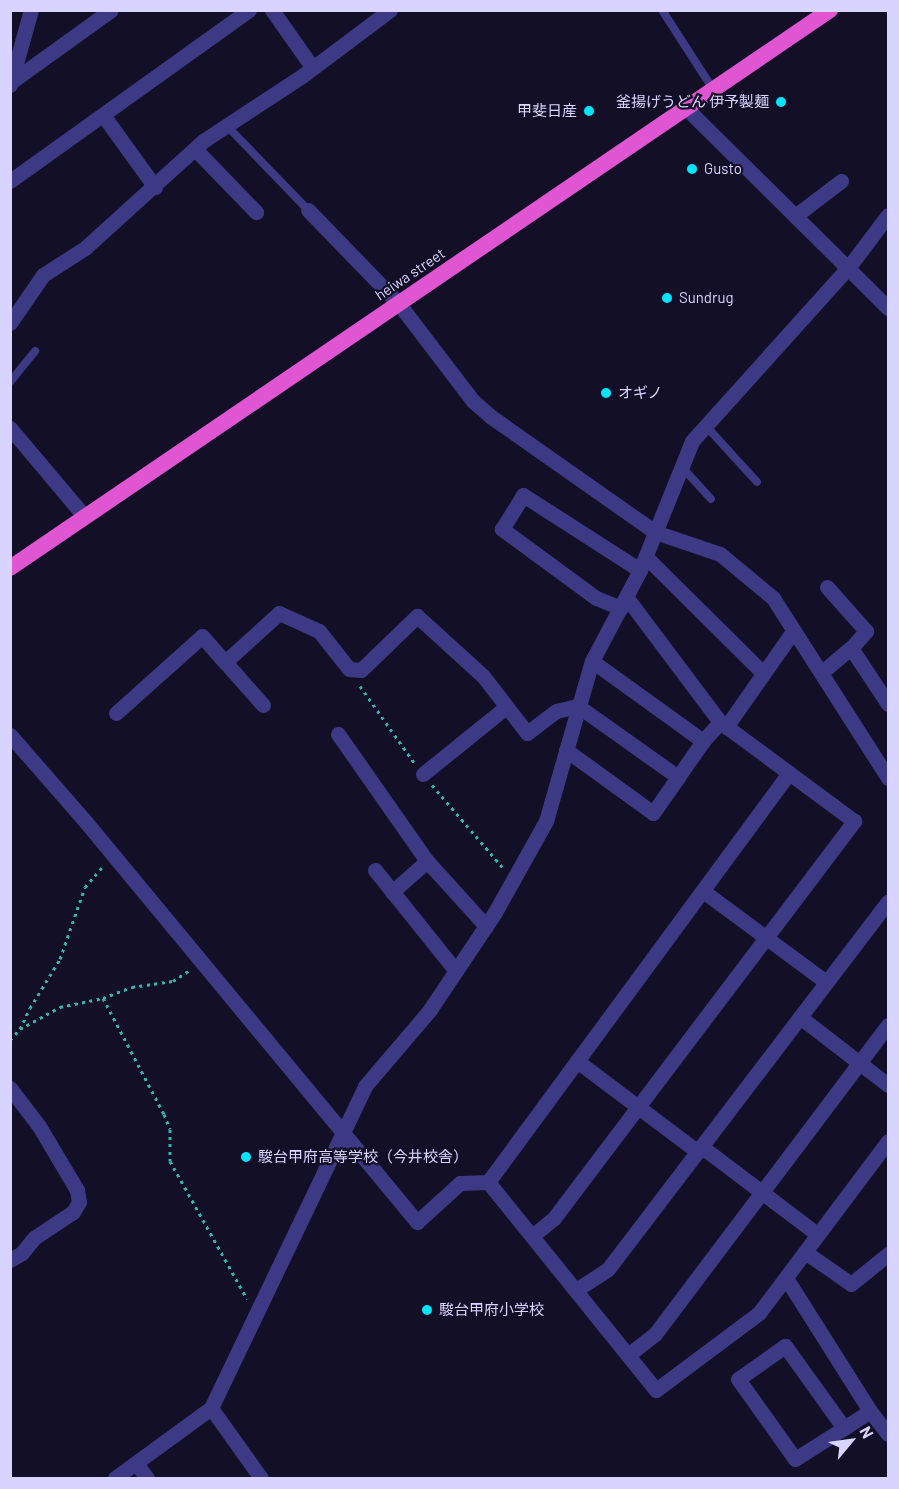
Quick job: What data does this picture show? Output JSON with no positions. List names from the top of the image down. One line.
{"streets":{"highway":["heiwa street"]},"places":["釜揚げうどん 伊予製麺","甲斐日産","Gusto","Sundrug","オギノ","駿台甲府高等学校（今井校舎）","駿台甲府小学校"],"north":"top right"}
